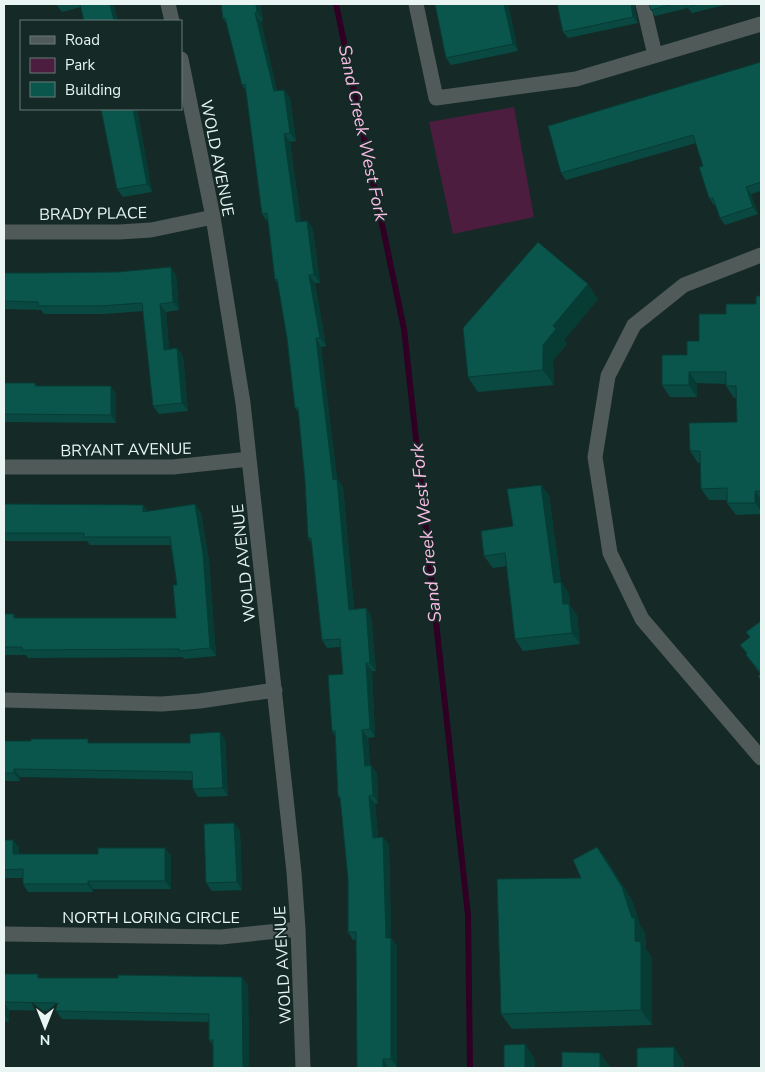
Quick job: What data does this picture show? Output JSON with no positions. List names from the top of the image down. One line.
{"streets":{"street":["WOLD AVENUE","BRADY PLACE","BRYANT AVENUE","NORTH LORING CIRCLE"]},"crossings":[["WOLD AVENUE","BRADY PLACE"],["WOLD AVENUE","BRYANT AVENUE"],["WOLD AVENUE","NORTH LORING CIRCLE"]],"water":["Sand Creek West Fork"],"legend":["Road","Park","Building"],"north":"bottom"}
